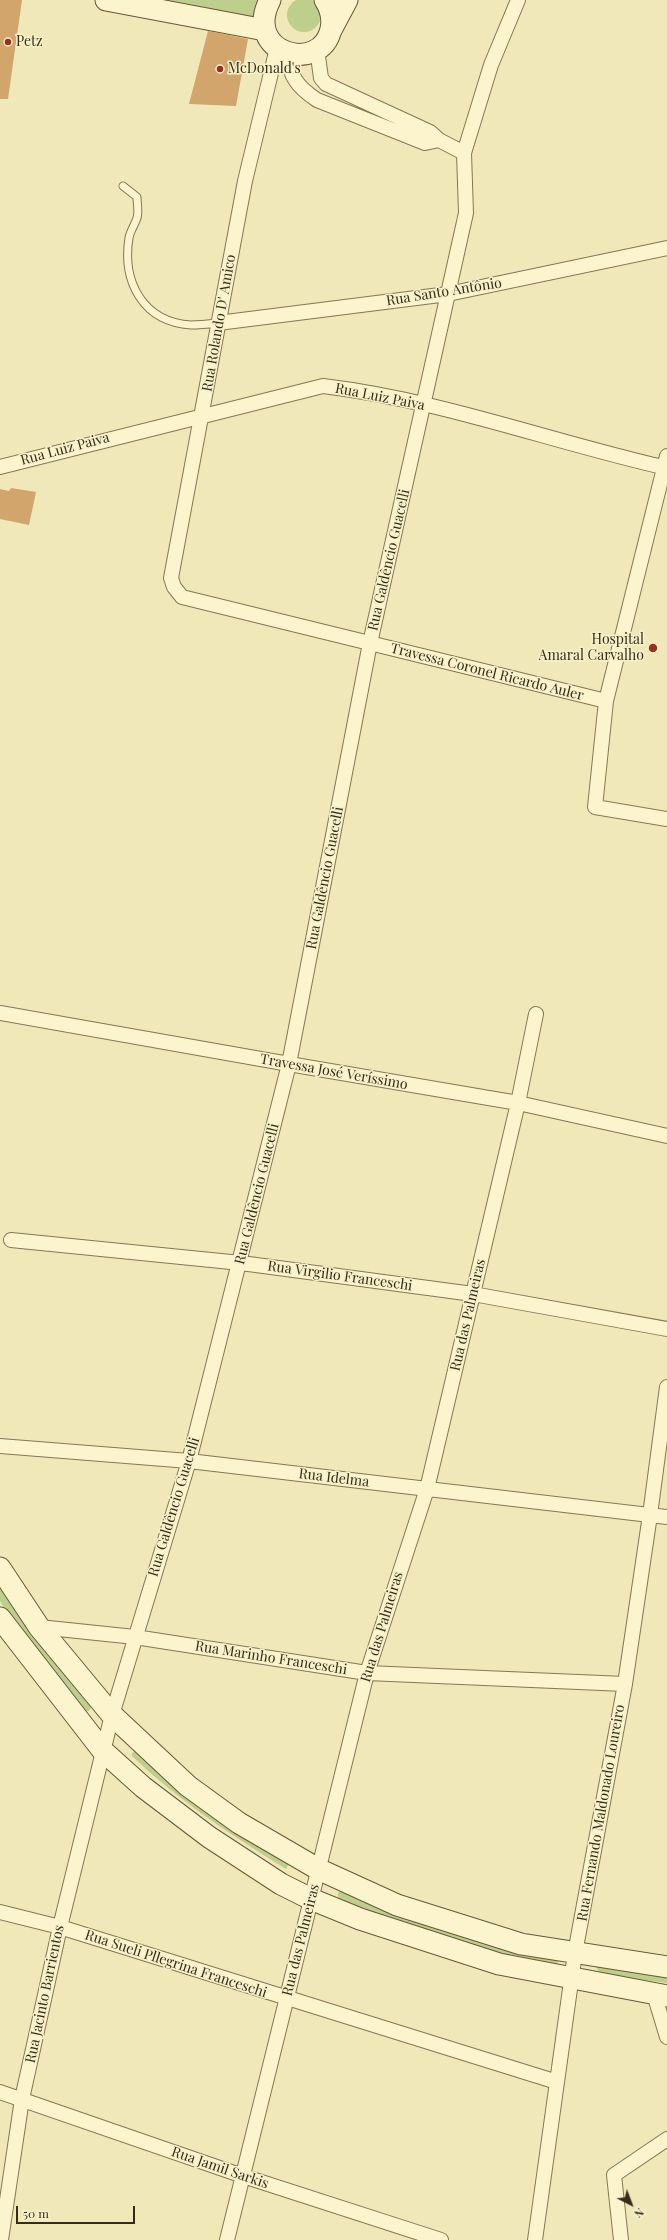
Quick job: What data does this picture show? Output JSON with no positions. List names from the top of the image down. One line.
{"streets":{"street":["Rua Santo Antônio","Rua Rolando D' Amico","Rua Luiz Paiva","Rua Galdêncio Guacelli","Travessa Coronel Ricardo Auler","Travessa José Veríssimo","Rua Virgilio Franceschi","Rua das Palmeiras","Rua Idelma","Rua Marinho Franceschi","Rua Fernando Maldonado Loureiro","Rua Sueli Pllegrina Franceschi","Rua Jacinto Barrientos","Rua Jamil Sarkis"]},"crossings":[["Rua Santo Antônio","Rua Rolando D' Amico"],["Rua Santo Antônio","Rua Galdêncio Guacelli"],["Rua Rolando D' Amico","Rua Luiz Paiva"],["Rua Rolando D' Amico","Travessa Coronel Ricardo Auler"],["Rua Luiz Paiva","Rua Galdêncio Guacelli"],["Rua Galdêncio Guacelli","Travessa Coronel Ricardo Auler"],["Rua Galdêncio Guacelli","Travessa José Veríssimo"],["Rua Galdêncio Guacelli","Rua Virgilio Franceschi"],["Rua Galdêncio Guacelli","Rua Idelma"],["Rua Galdêncio Guacelli","Rua Marinho Franceschi"],["Rua Galdêncio Guacelli","Rua Jacinto Barrientos"],["Travessa José Veríssimo","Rua das Palmeiras"],["Rua Virgilio Franceschi","Rua das Palmeiras"],["Rua das Palmeiras","Rua Idelma"],["Rua das Palmeiras","Rua Marinho Franceschi"],["Rua das Palmeiras","Rua Sueli Pllegrina Franceschi"],["Rua das Palmeiras","Rua Jamil Sarkis"],["Rua Idelma","Rua Fernando Maldonado Loureiro"],["Rua Marinho Franceschi","Rua Fernando Maldonado Loureiro"],["Rua Fernando Maldonado Loureiro","Rua Sueli Pllegrina Franceschi"],["Rua Sueli Pllegrina Franceschi","Rua Jacinto Barrientos"],["Rua Jacinto Barrientos","Rua Jamil Sarkis"]],"places":["Petz","McDonald's","Hospital Amaral Carvalho"],"scale_bar":"50 m","north":"bottom right"}
